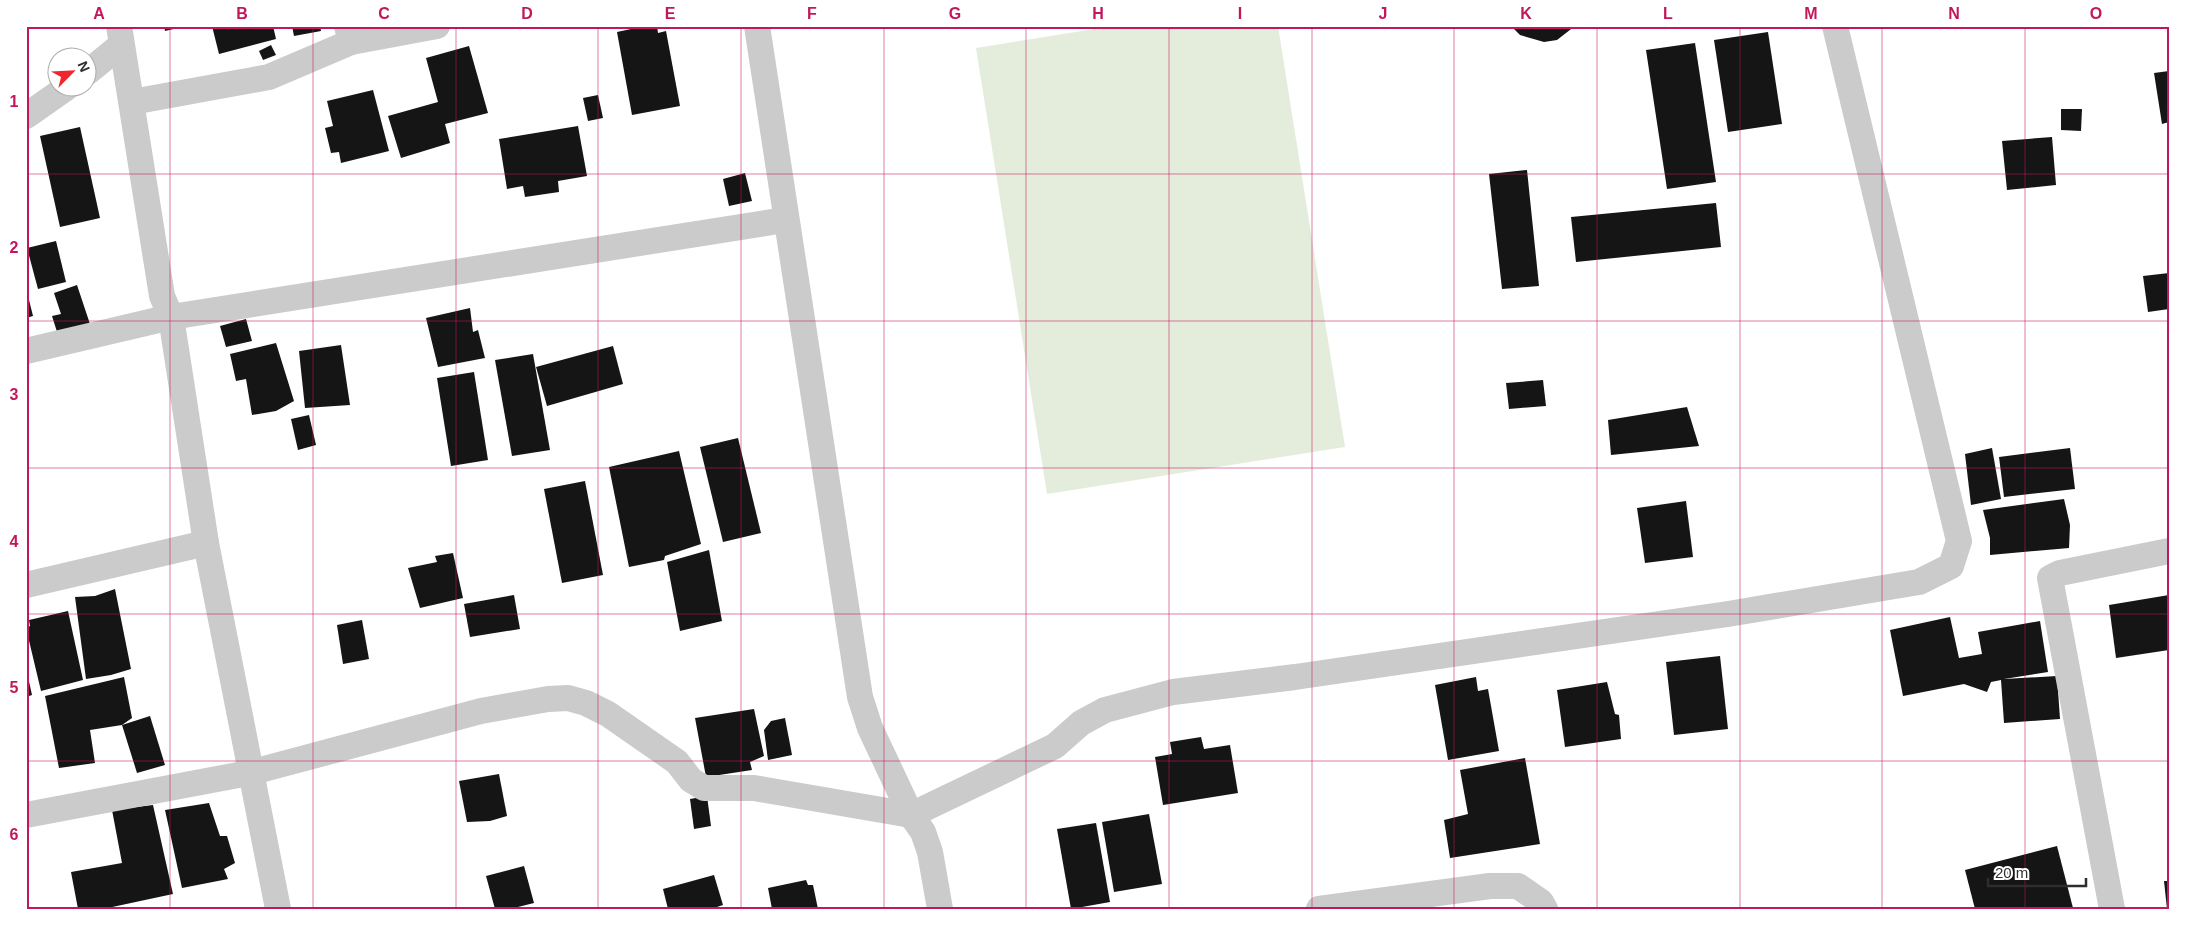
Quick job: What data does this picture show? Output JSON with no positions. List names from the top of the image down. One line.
{"scale_bar":"20 m","north":"top right","grid":{"columns":["A","B","C","D","E","F","G","H","I","J","K","L","M","N","O"],"rows":["1","2","3","4","5","6"]}}
